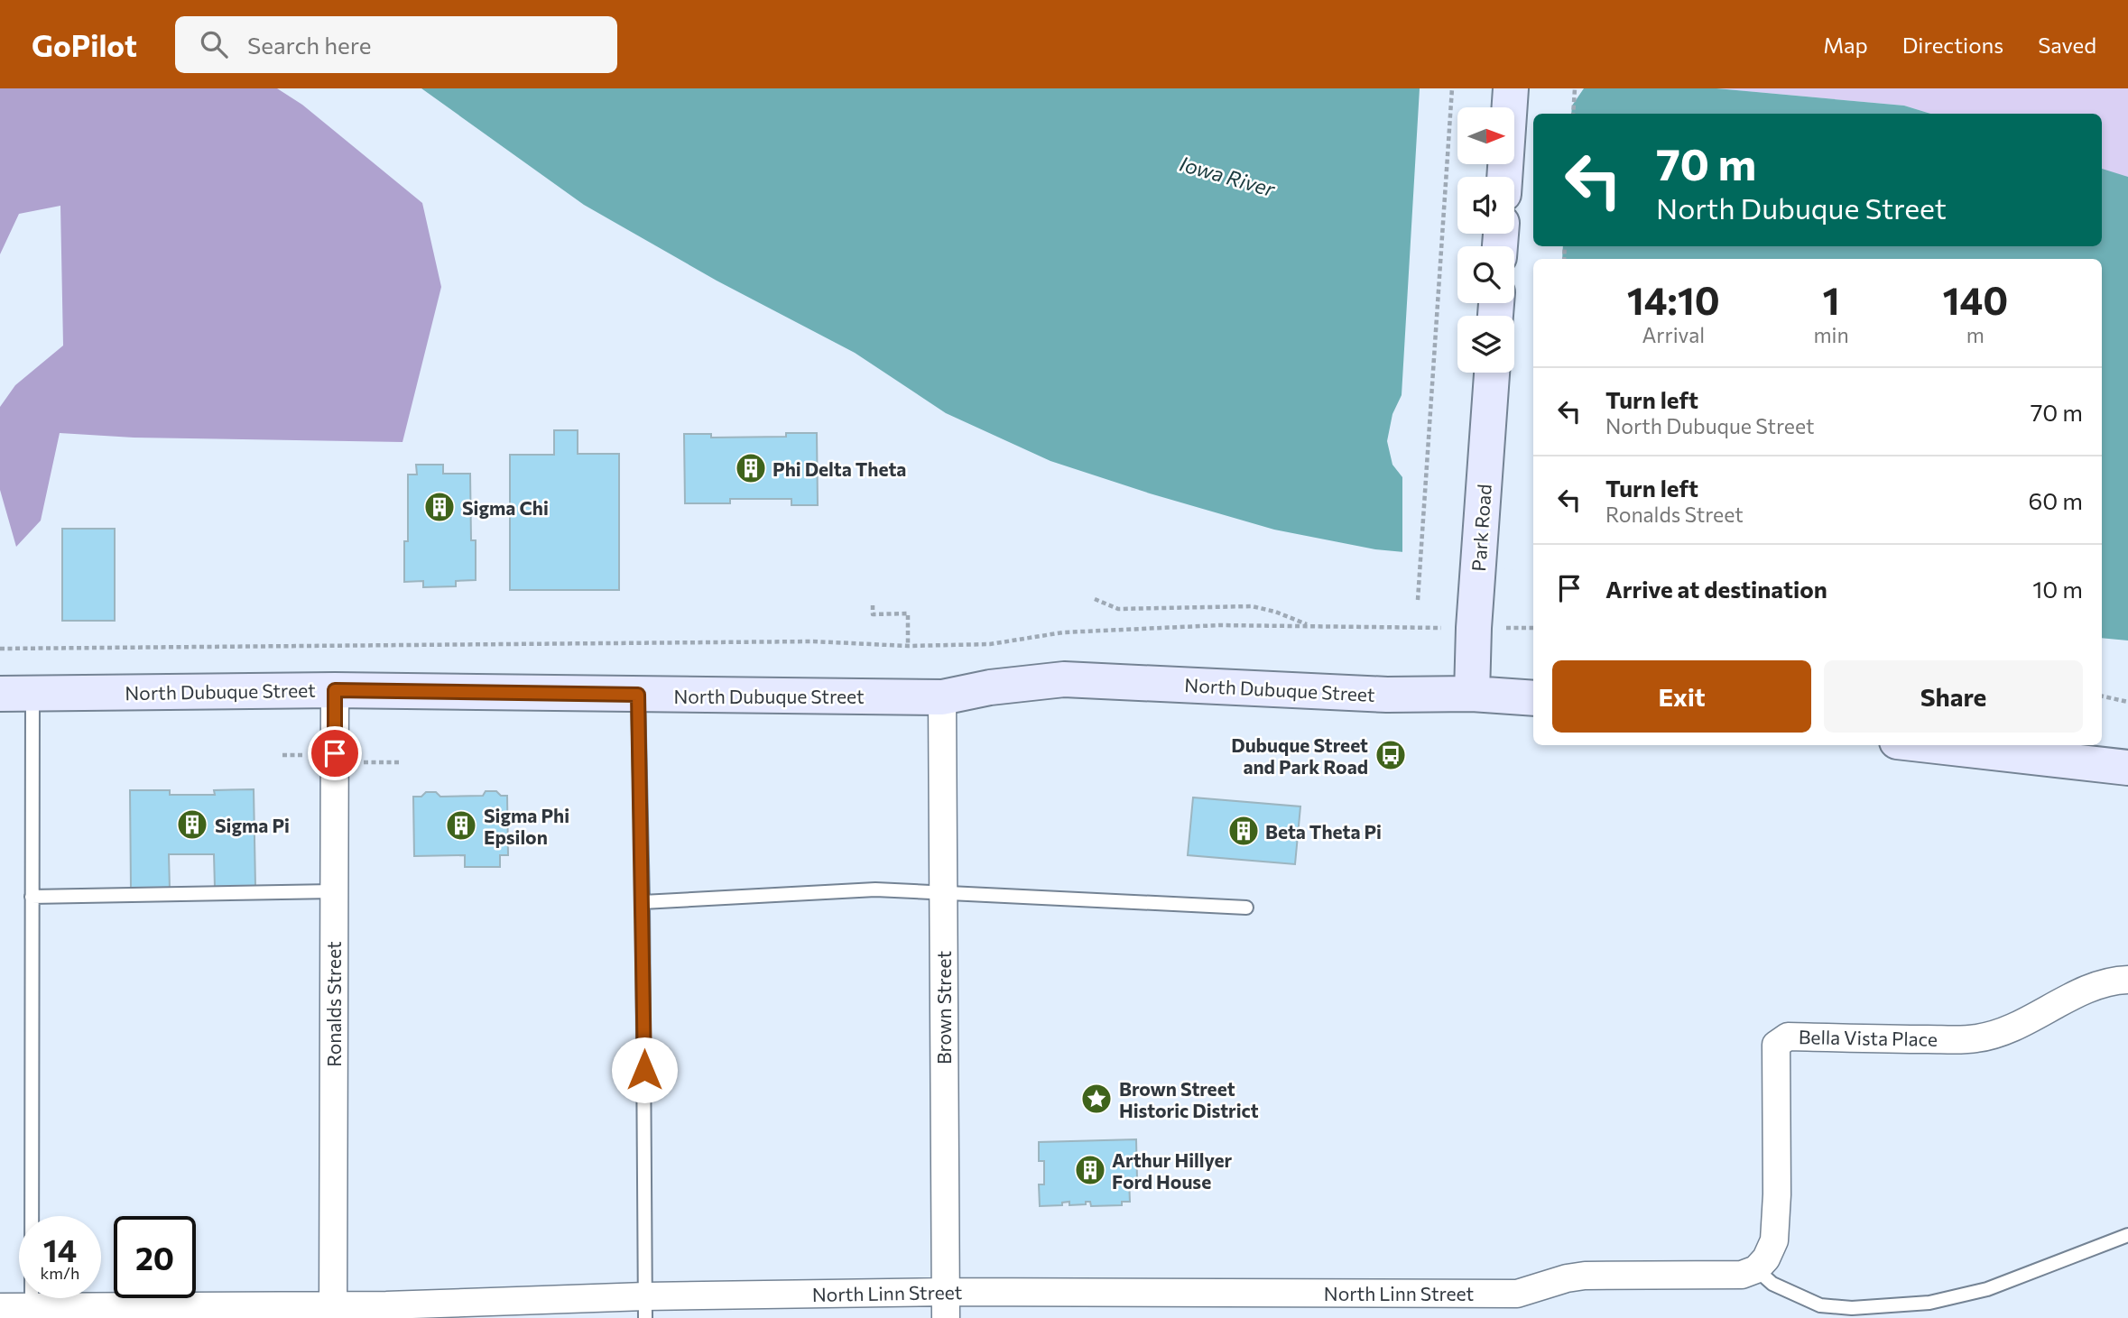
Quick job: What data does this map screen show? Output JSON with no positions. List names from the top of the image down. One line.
{"streets":{"main road":["Park Road","North Dubuque Street"],"street":["Ronalds Street","Brown Street","Bella Vista Place","North Linn Street"]},"crossings":[["Park Road","North Dubuque Street"],["North Dubuque Street","Ronalds Street"],["North Dubuque Street","Brown Street"],["Ronalds Street","North Linn Street"],["Brown Street","North Linn Street"],["Bella Vista Place","North Linn Street"]],"water":["Iowa River"],"places":{"building":["Phi Delta Theta","Sigma Chi","Sigma Pi","Sigma Phi Epsilon","Beta Theta Pi","Arthur Hillyer Ford House"],"bus stop":["Dubuque Street and Park Road"],"place":["Brown Street Historic District"]},"north":"right","page":{"header":"GoPilot","search":"Search here","nav":["Map","Directions","Saved"],"turn":["70 m","North Dubuque Street"],"eta":["14:10","Arrival","1","min","140","m"],"list":[{"name":"Turn left","note":"North Dubuque Street","value":"70 m"},{"name":"Turn left","note":"Ronalds Street","value":"60 m"},{"name":"Arrive at destination","value":"10 m"}],"buttons":["Exit","Share"],"speed":"14 km/h","limit":"20"}}
